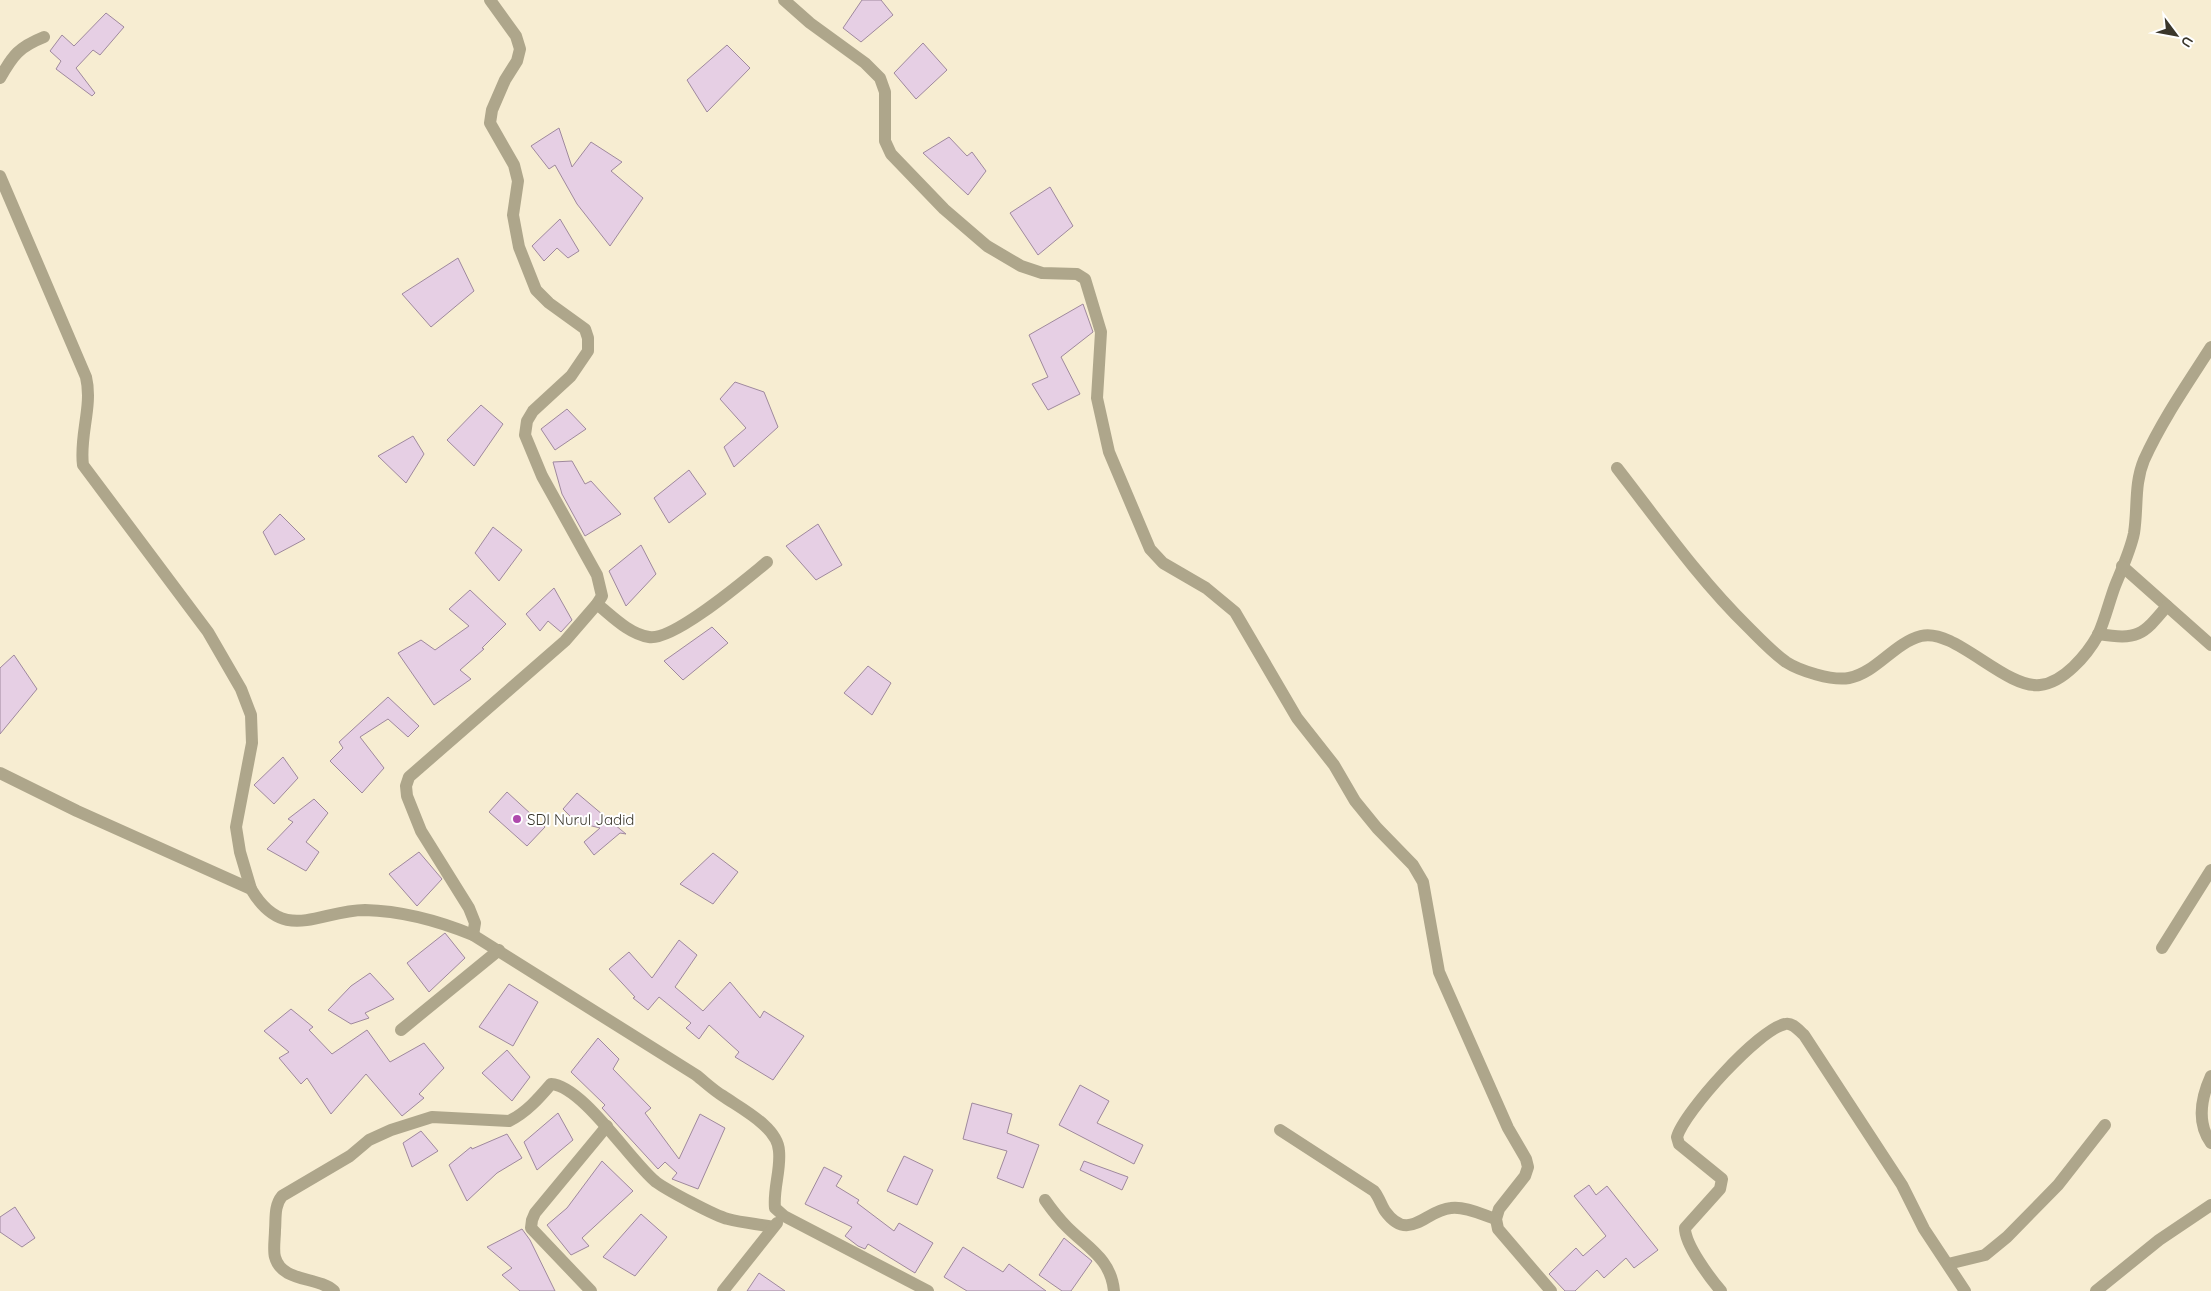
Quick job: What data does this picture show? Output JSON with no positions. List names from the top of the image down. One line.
{"places":["SDI Nurul Jadid"],"north":"bottom right"}
